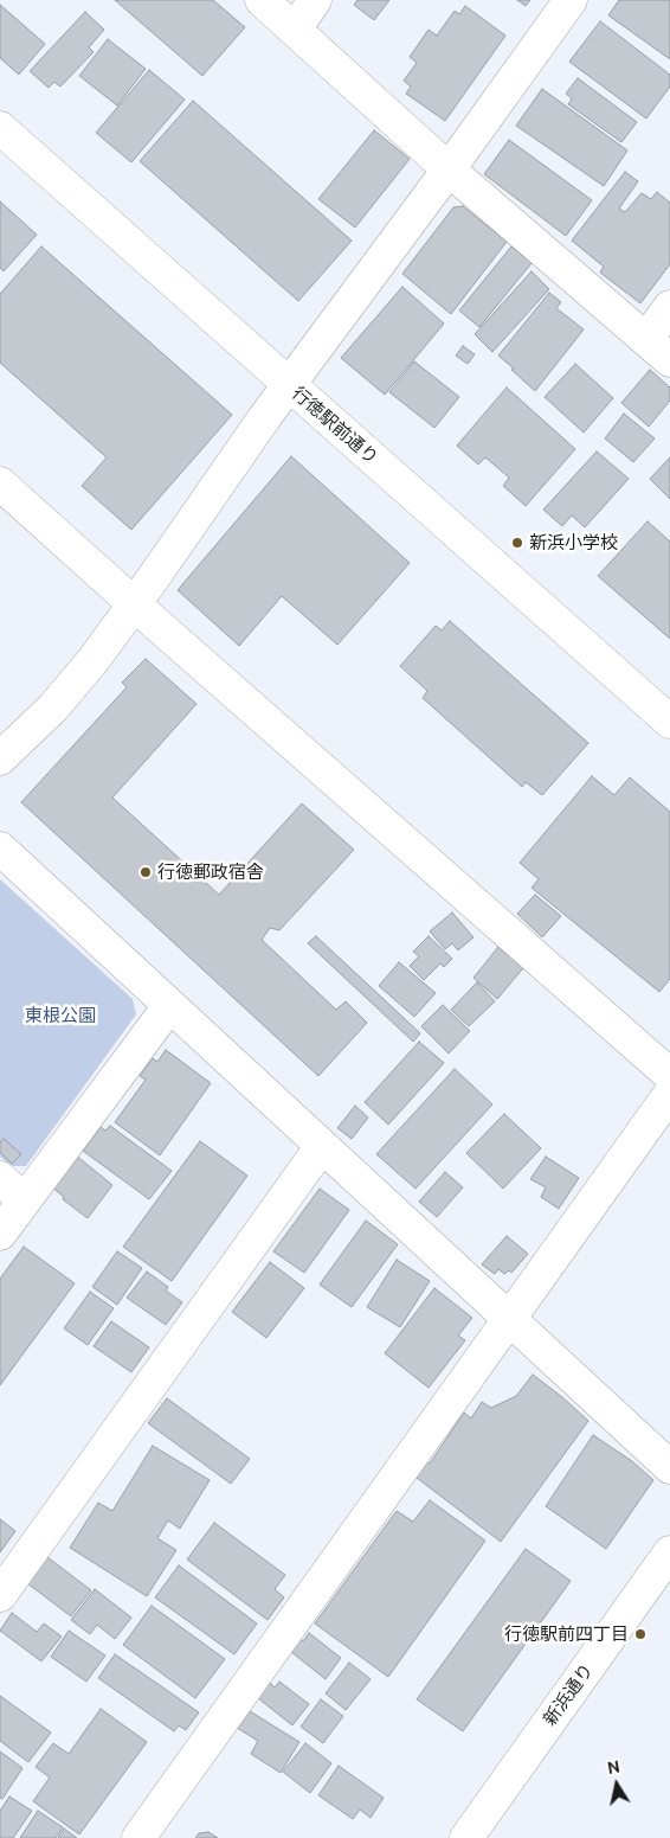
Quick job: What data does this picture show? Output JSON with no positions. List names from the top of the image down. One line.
{"streets":{"street":["行徳駅前通り","新浜通り"]},"parks":["東根公園"],"places":["新浜小学校","行徳郵政宿舎","行徳駅前四丁目"],"north":"top"}
